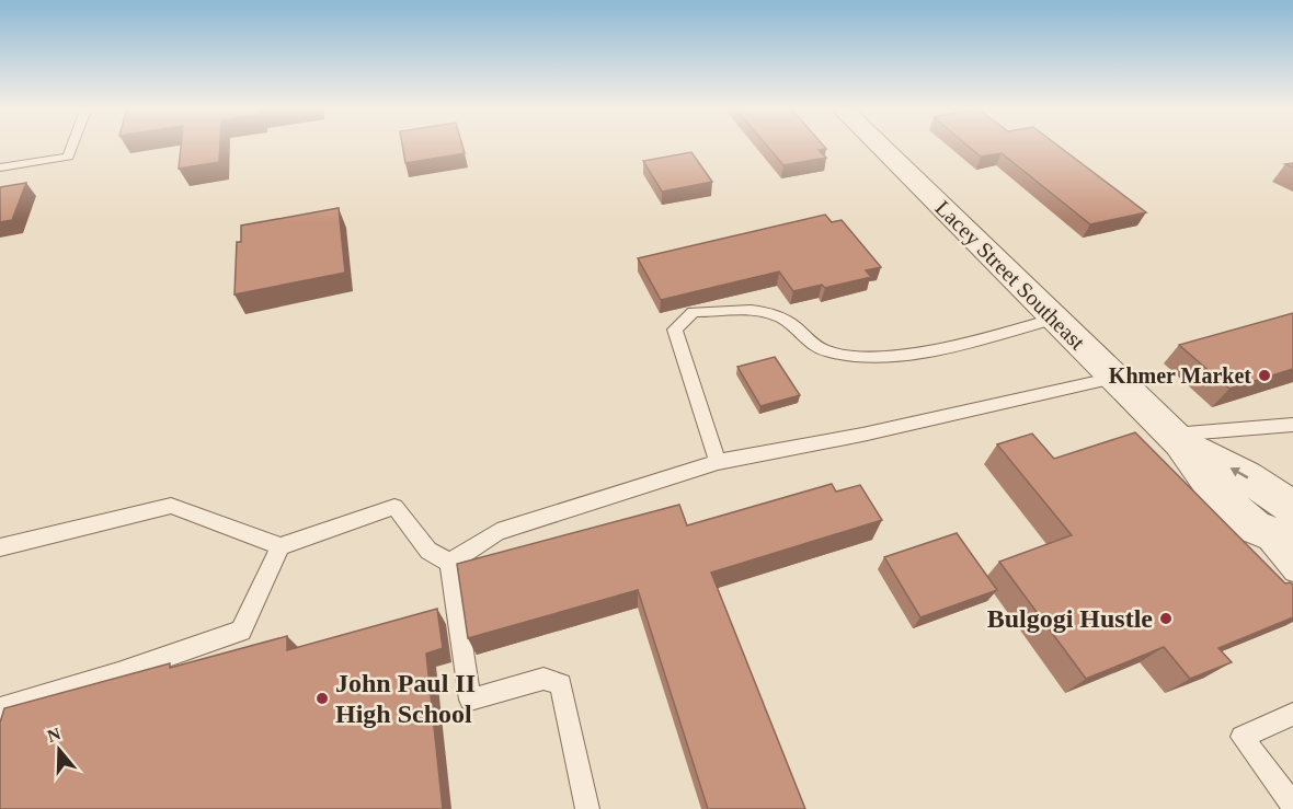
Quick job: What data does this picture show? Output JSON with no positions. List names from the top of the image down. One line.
{"streets":{"street":["Lacey Street Southeast"]},"places":["Khmer Market","Bulgogi Hustle","John Paul II High School"],"north":"top"}
